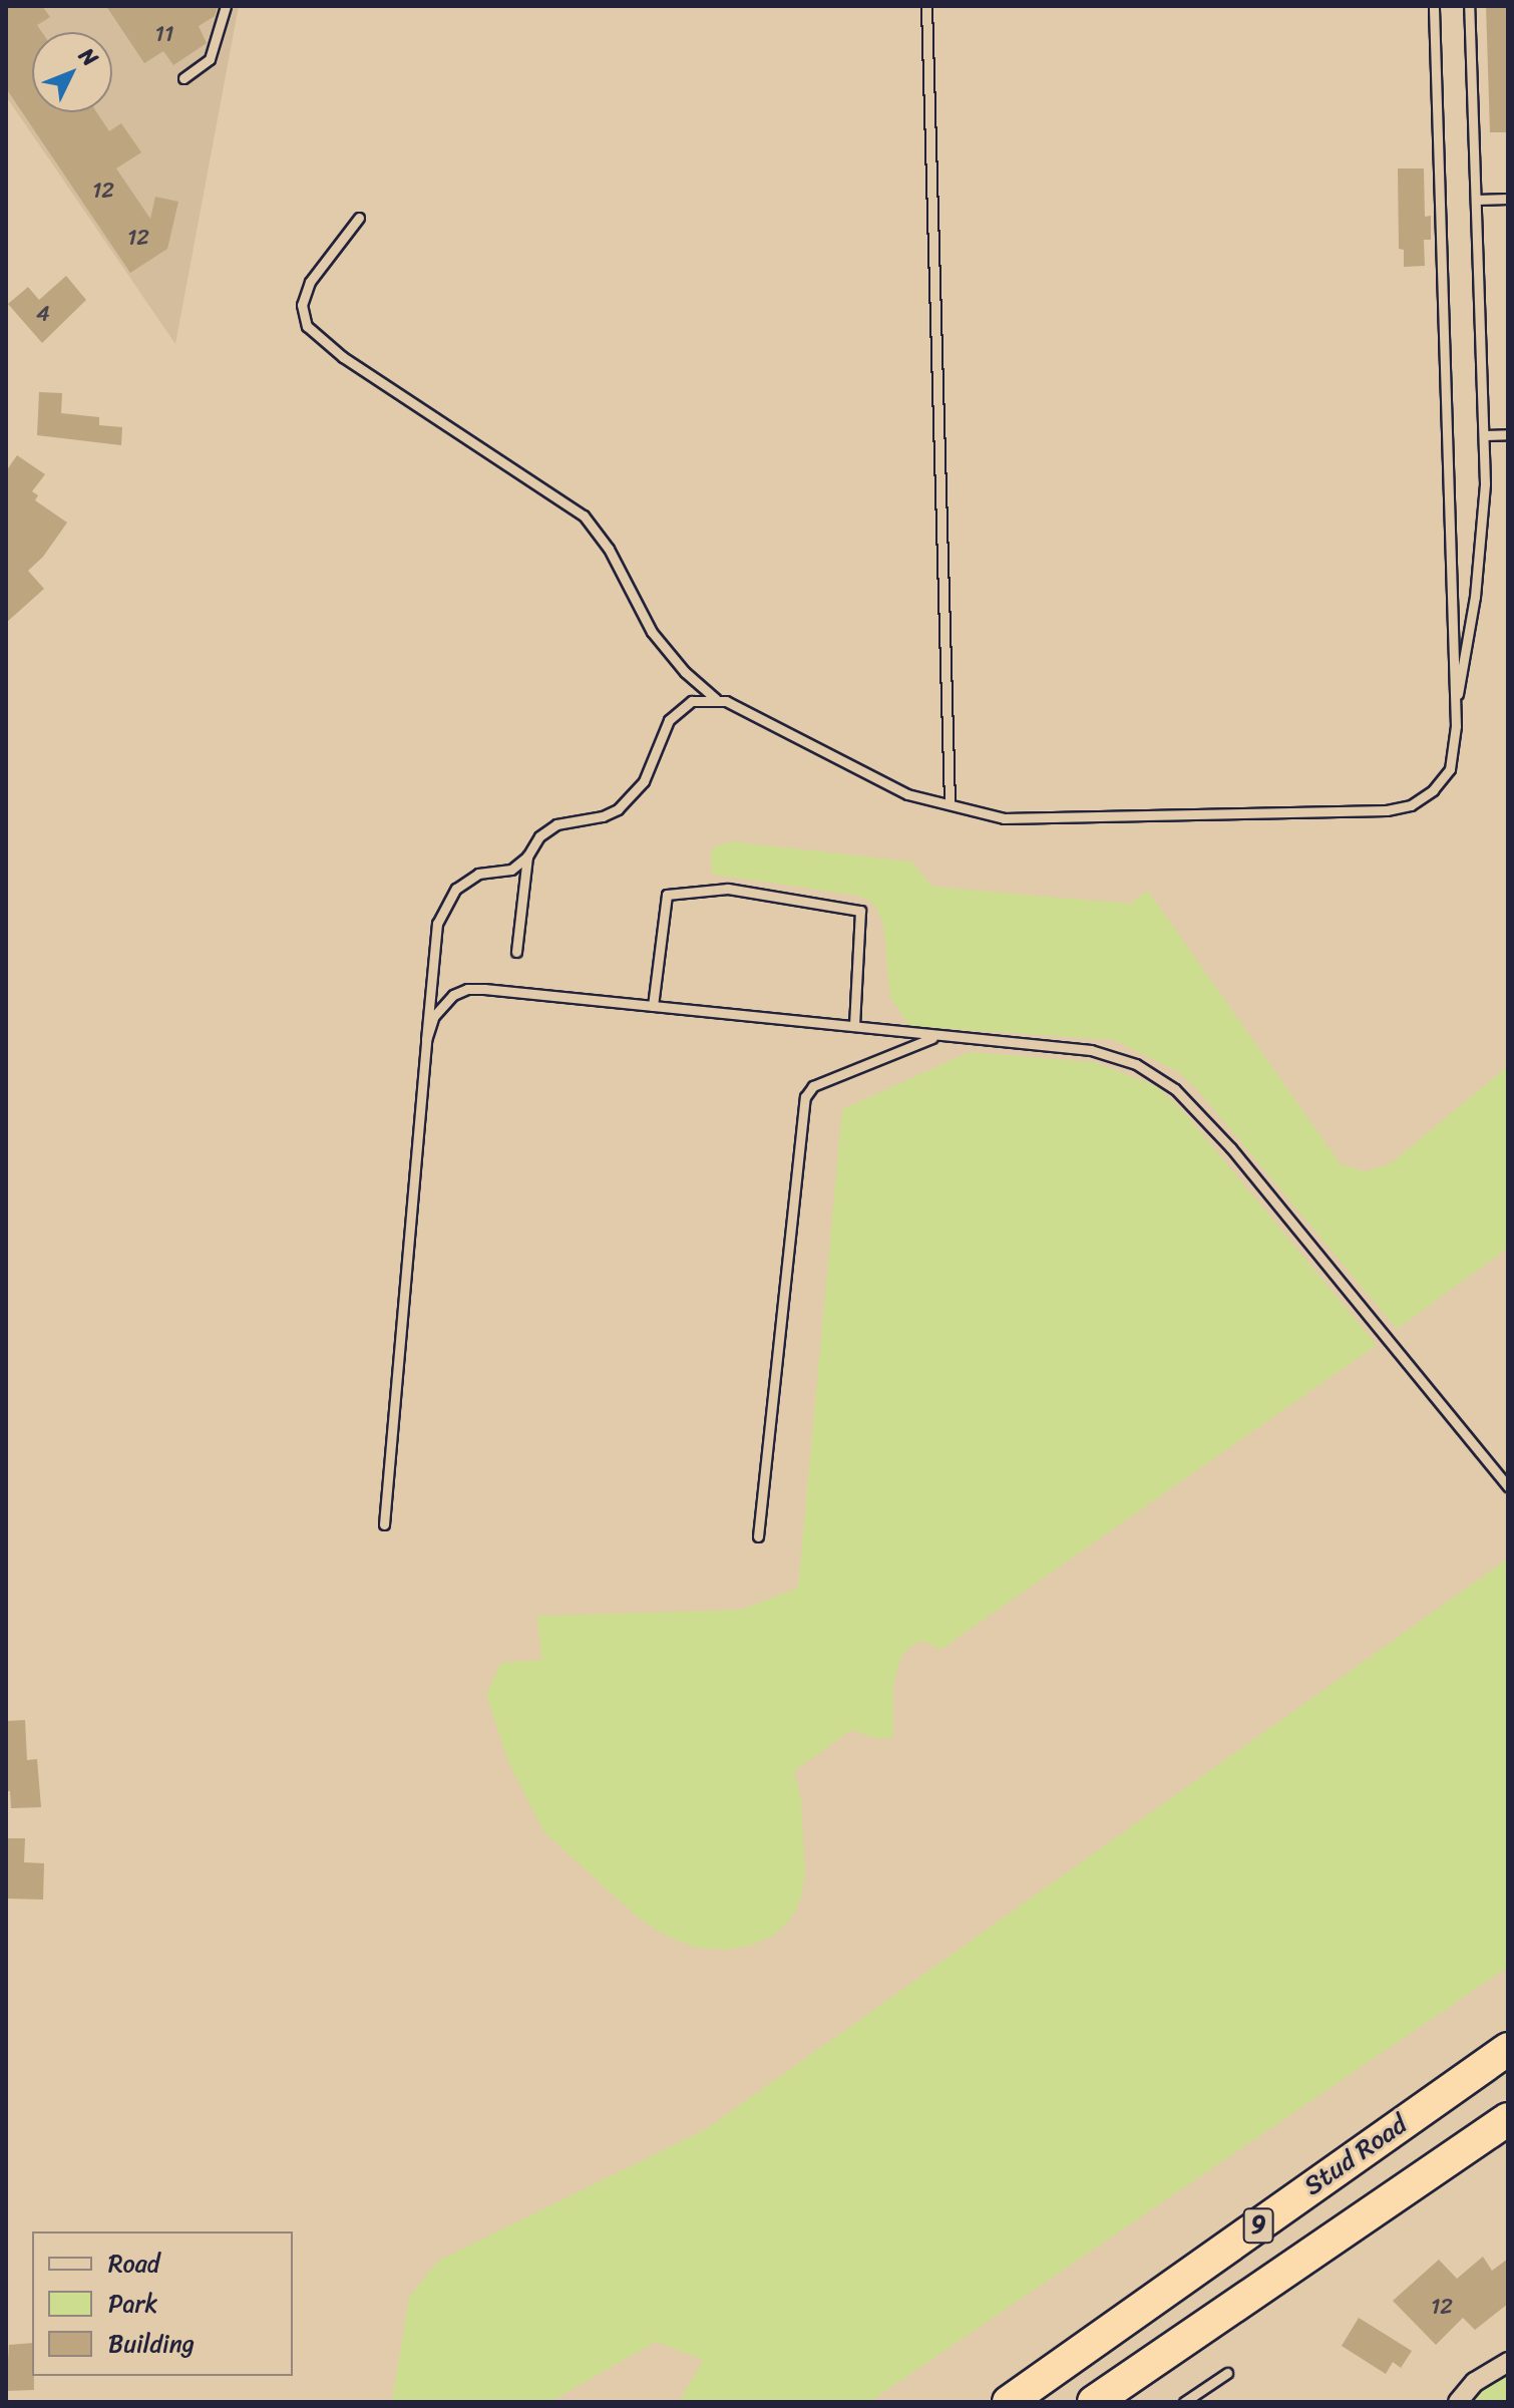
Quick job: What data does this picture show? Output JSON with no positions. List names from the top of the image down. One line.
{"streets":{"highway":["Stud Road","9"]},"house_numbers":["11","12","12","4","12"],"legend":["Road","Park","Building"],"north":"top right"}
